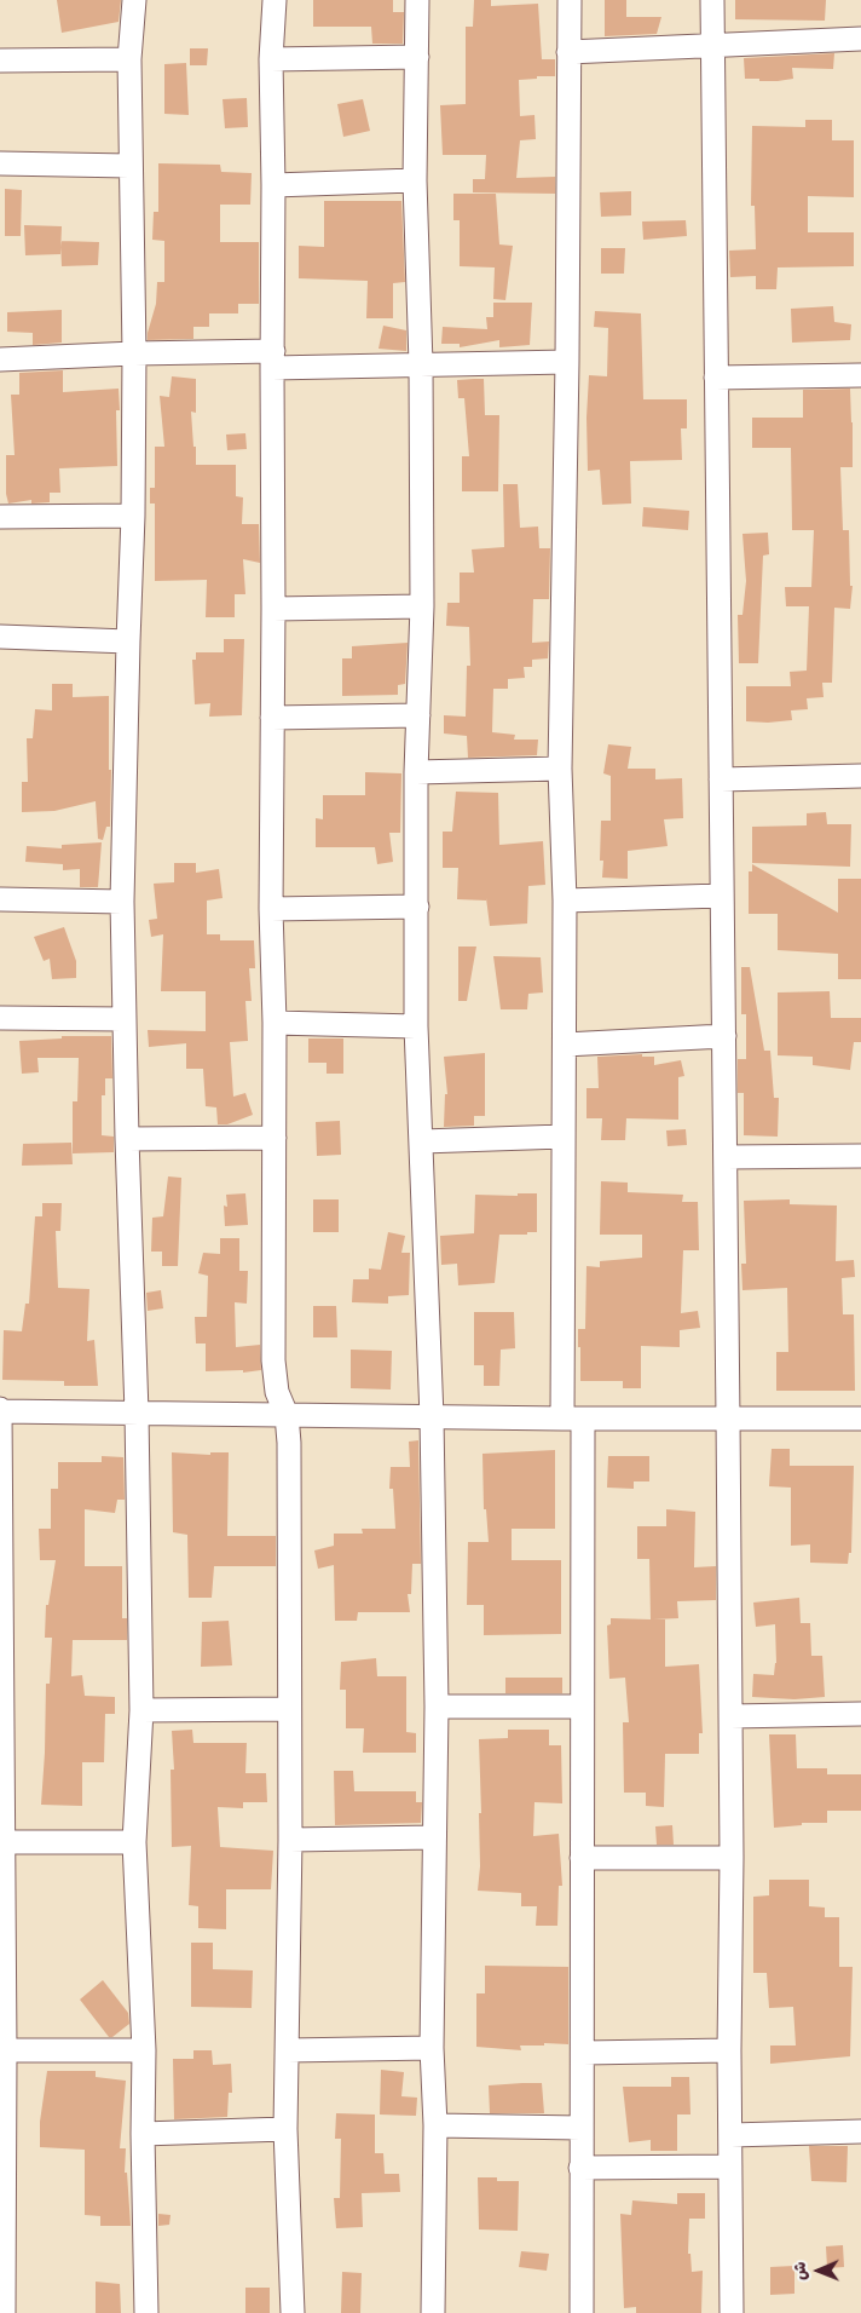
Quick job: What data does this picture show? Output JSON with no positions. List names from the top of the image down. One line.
{"north":"left"}
